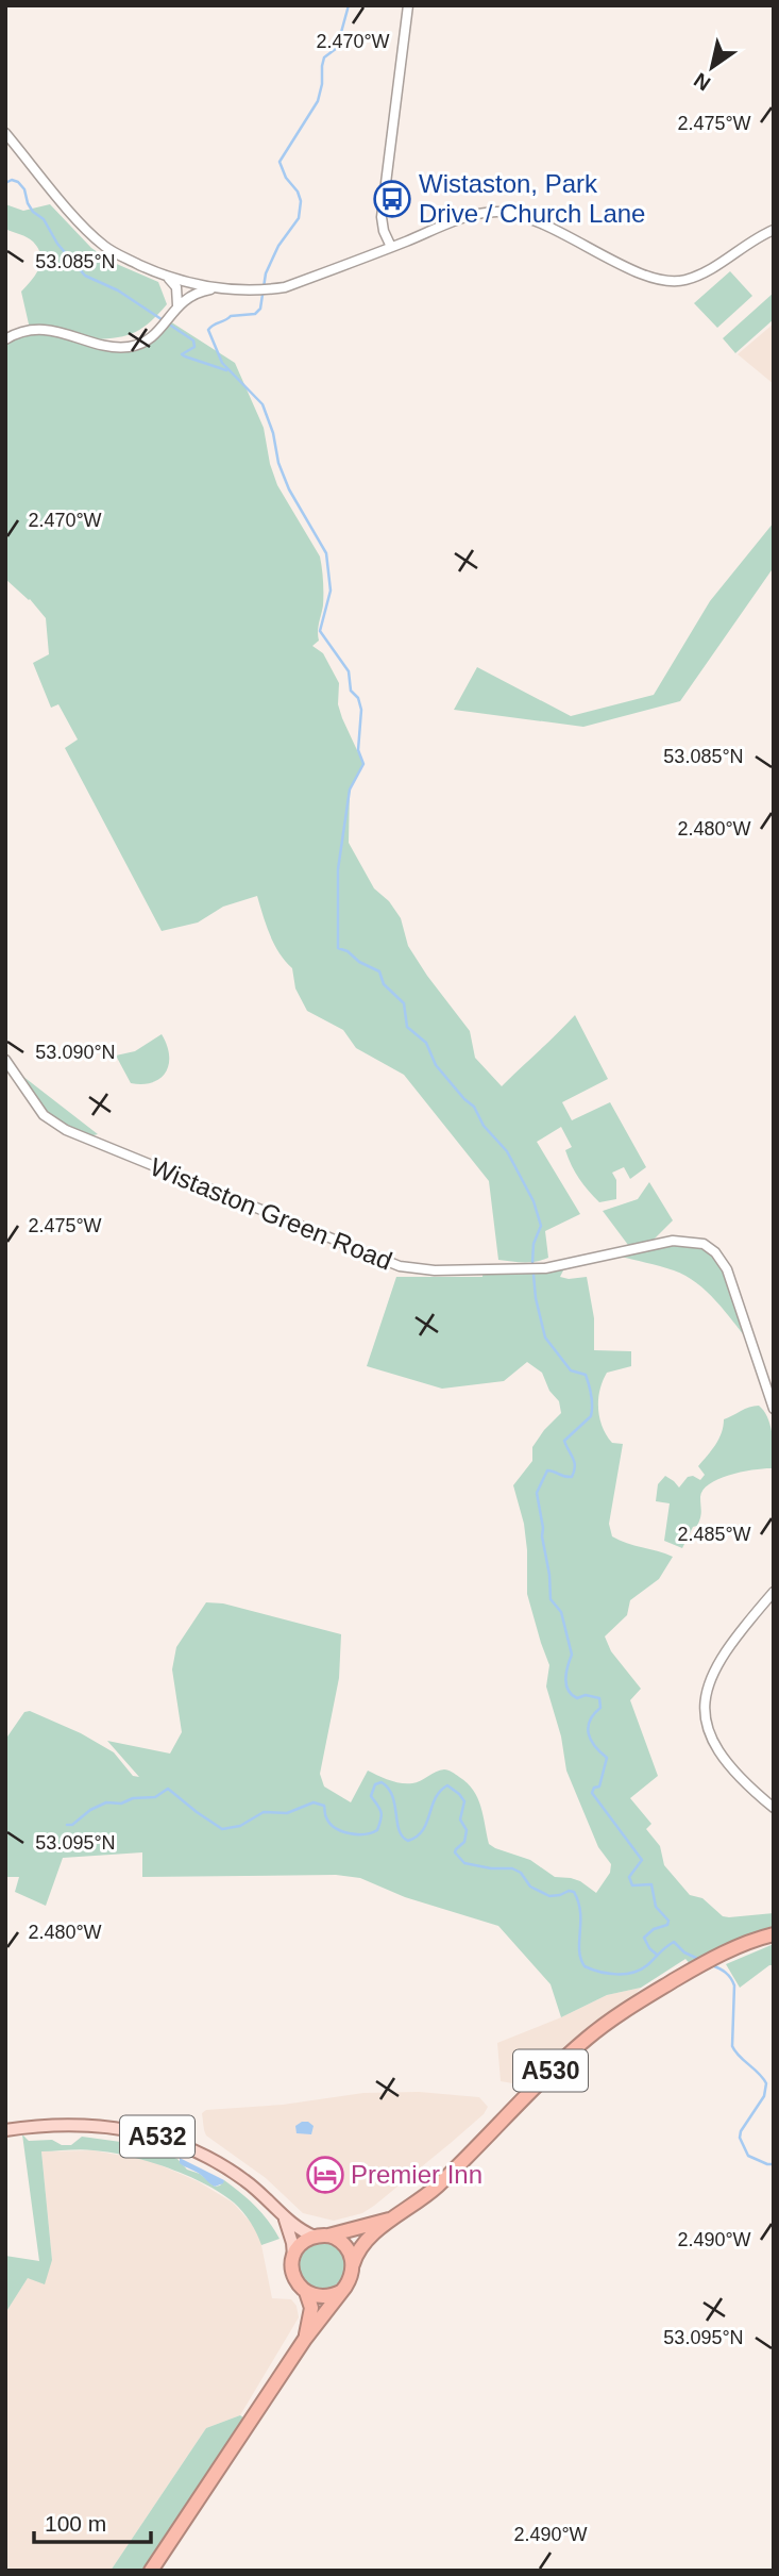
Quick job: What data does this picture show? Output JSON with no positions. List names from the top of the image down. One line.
{"streets":{"highway":["A530"],"main road":["A532"],"street":["Wistaston Green Road"]},"crossings":[["A530","A532"]],"places":{"bus stop":["Wistaston, Park Drive / Church Lane"],"hotel":["Premier Inn"]},"scale_bar":"100 m","north":"bottom left","coordinates":["2.470°W","2.475°W","53.085°N","2.480°W","53.090°N","2.485°W","53.095°N","2.490°W"]}
